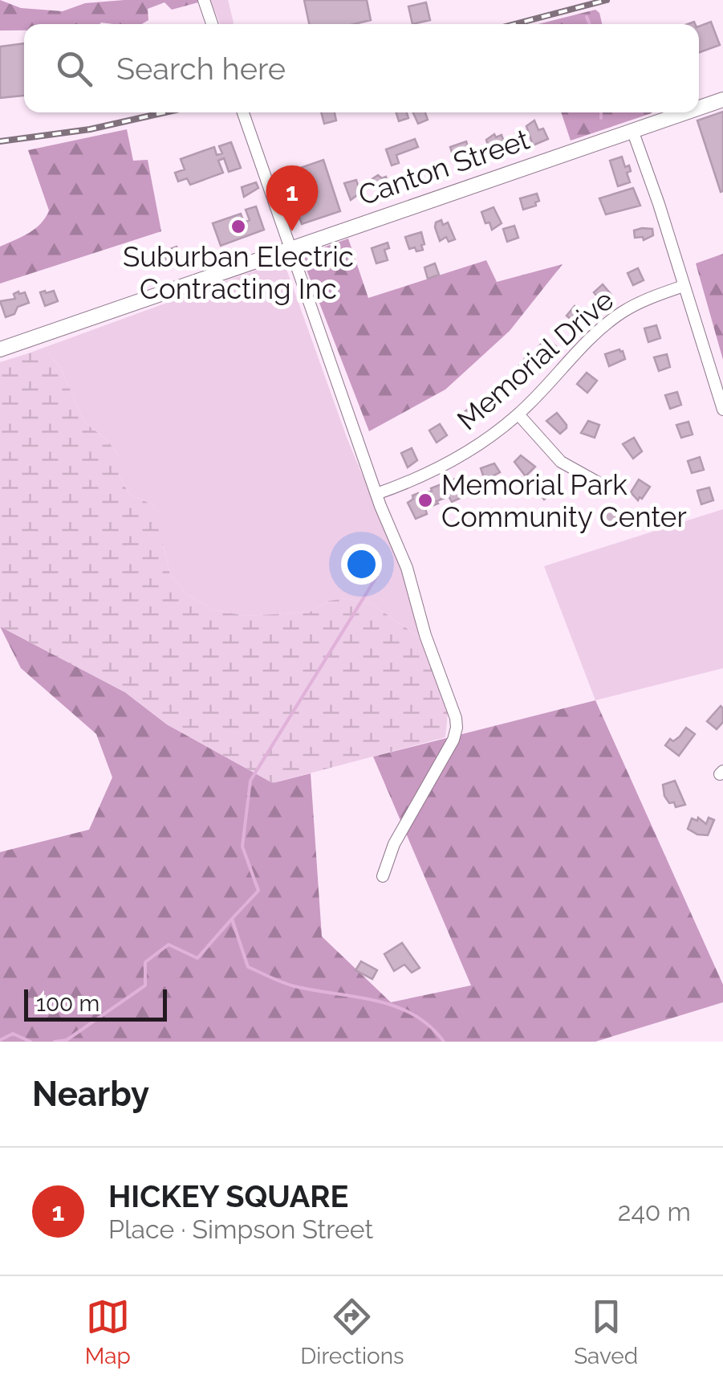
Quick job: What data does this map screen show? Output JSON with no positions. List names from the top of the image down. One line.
{"streets":{"main road":["Canton Street"],"street":["Memorial Drive"]},"places":["Suburban Electric Contracting Inc","Memorial Park Community Center"],"scale_bar":"100 m","page":{"search":"Search here","pins":"1","scale":"100 m","heading":"Nearby","list":[{"mark":"1","name":"HICKEY SQUARE","note":"Place · Simpson Street","value":"240 m"}],"nav":["Map","Directions","Saved"]}}
